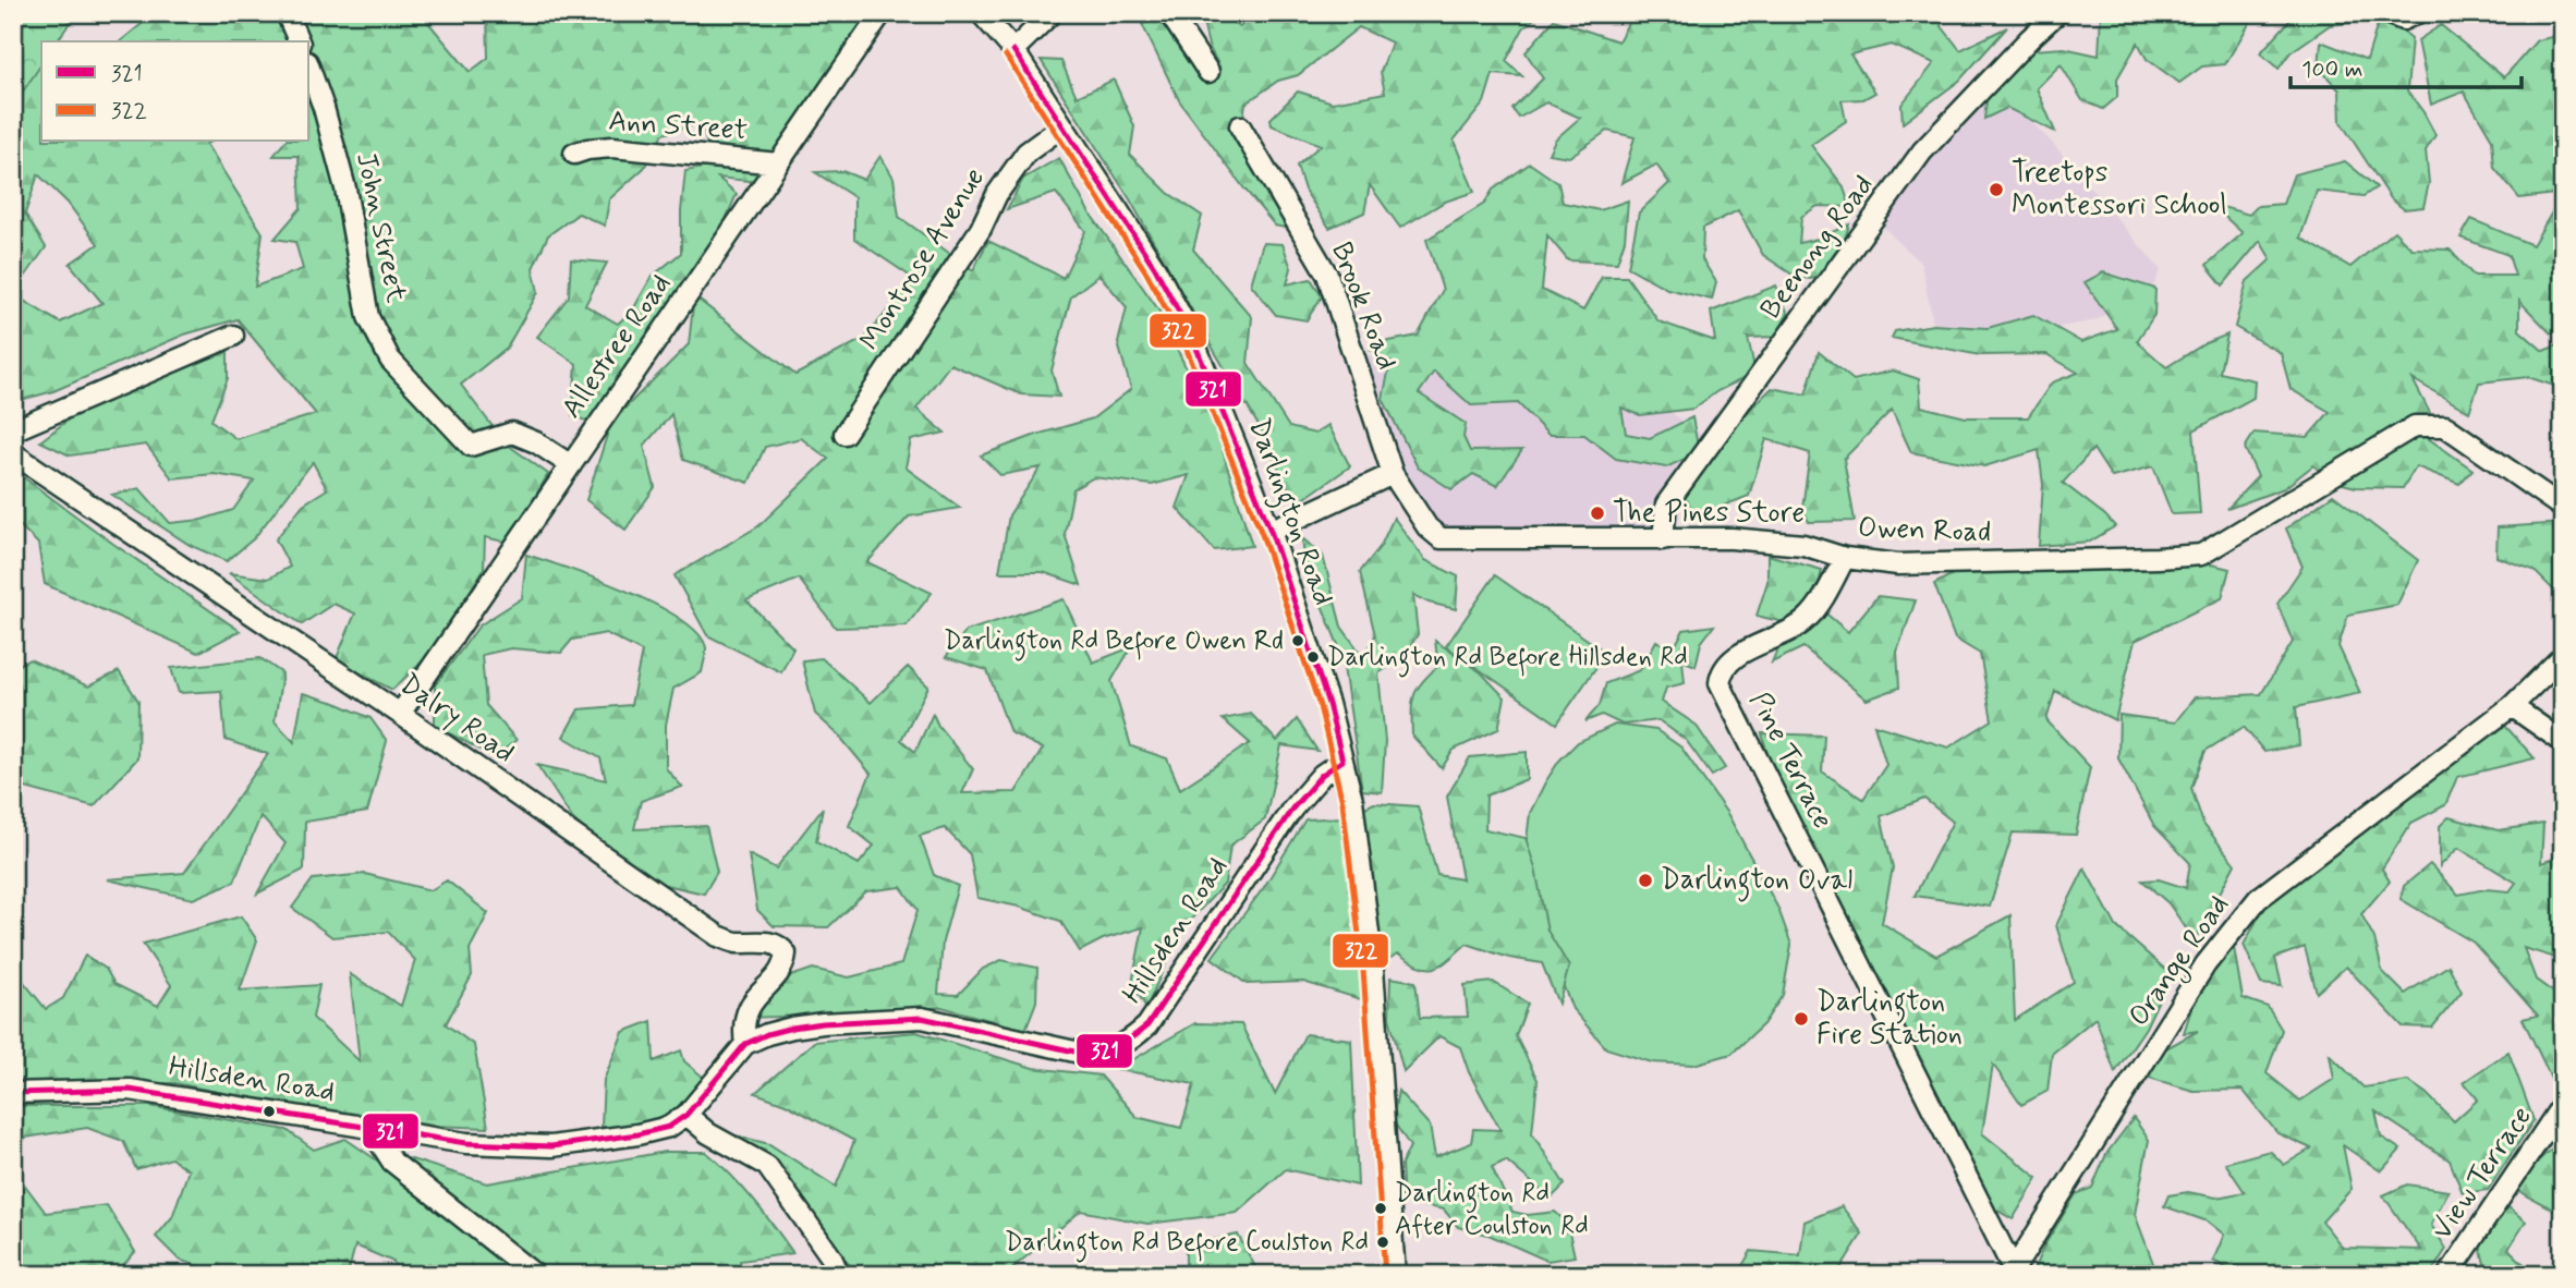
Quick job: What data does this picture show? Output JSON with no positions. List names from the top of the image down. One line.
{"streets":{"street":["Ann Street","John Street","Beenong Road","Montrose Avenue","Brook Road","Allestree Road","Darlington Road","Owen Road","Dalry Road","Pine Terrace","Hillsden Road","Orange Road","View Terrace"]},"crossings":[["Ann Street","Allestree Road"],["John Street","Allestree Road"],["Beenong Road","Owen Road"],["Montrose Avenue","Darlington Road"],["Brook Road","Owen Road"],["Allestree Road","Dalry Road"],["Darlington Road","Hillsden Road"],["Owen Road","Pine Terrace"],["Dalry Road","Hillsden Road"],["Pine Terrace","Orange Road"]],"places":["Treetops Montessori School","The Pines Store","Darlington Rd Before Owen Rd","Darlington Rd Before Hillsden Rd","Darlington Oval","Darlington Fire Station","Darlington Rd After Coulston Rd","Darlington Rd Before Coulston Rd"],"lines":["transit line 321","transit line 322"],"legend":["321","322"],"scale_bar":"100 m"}
